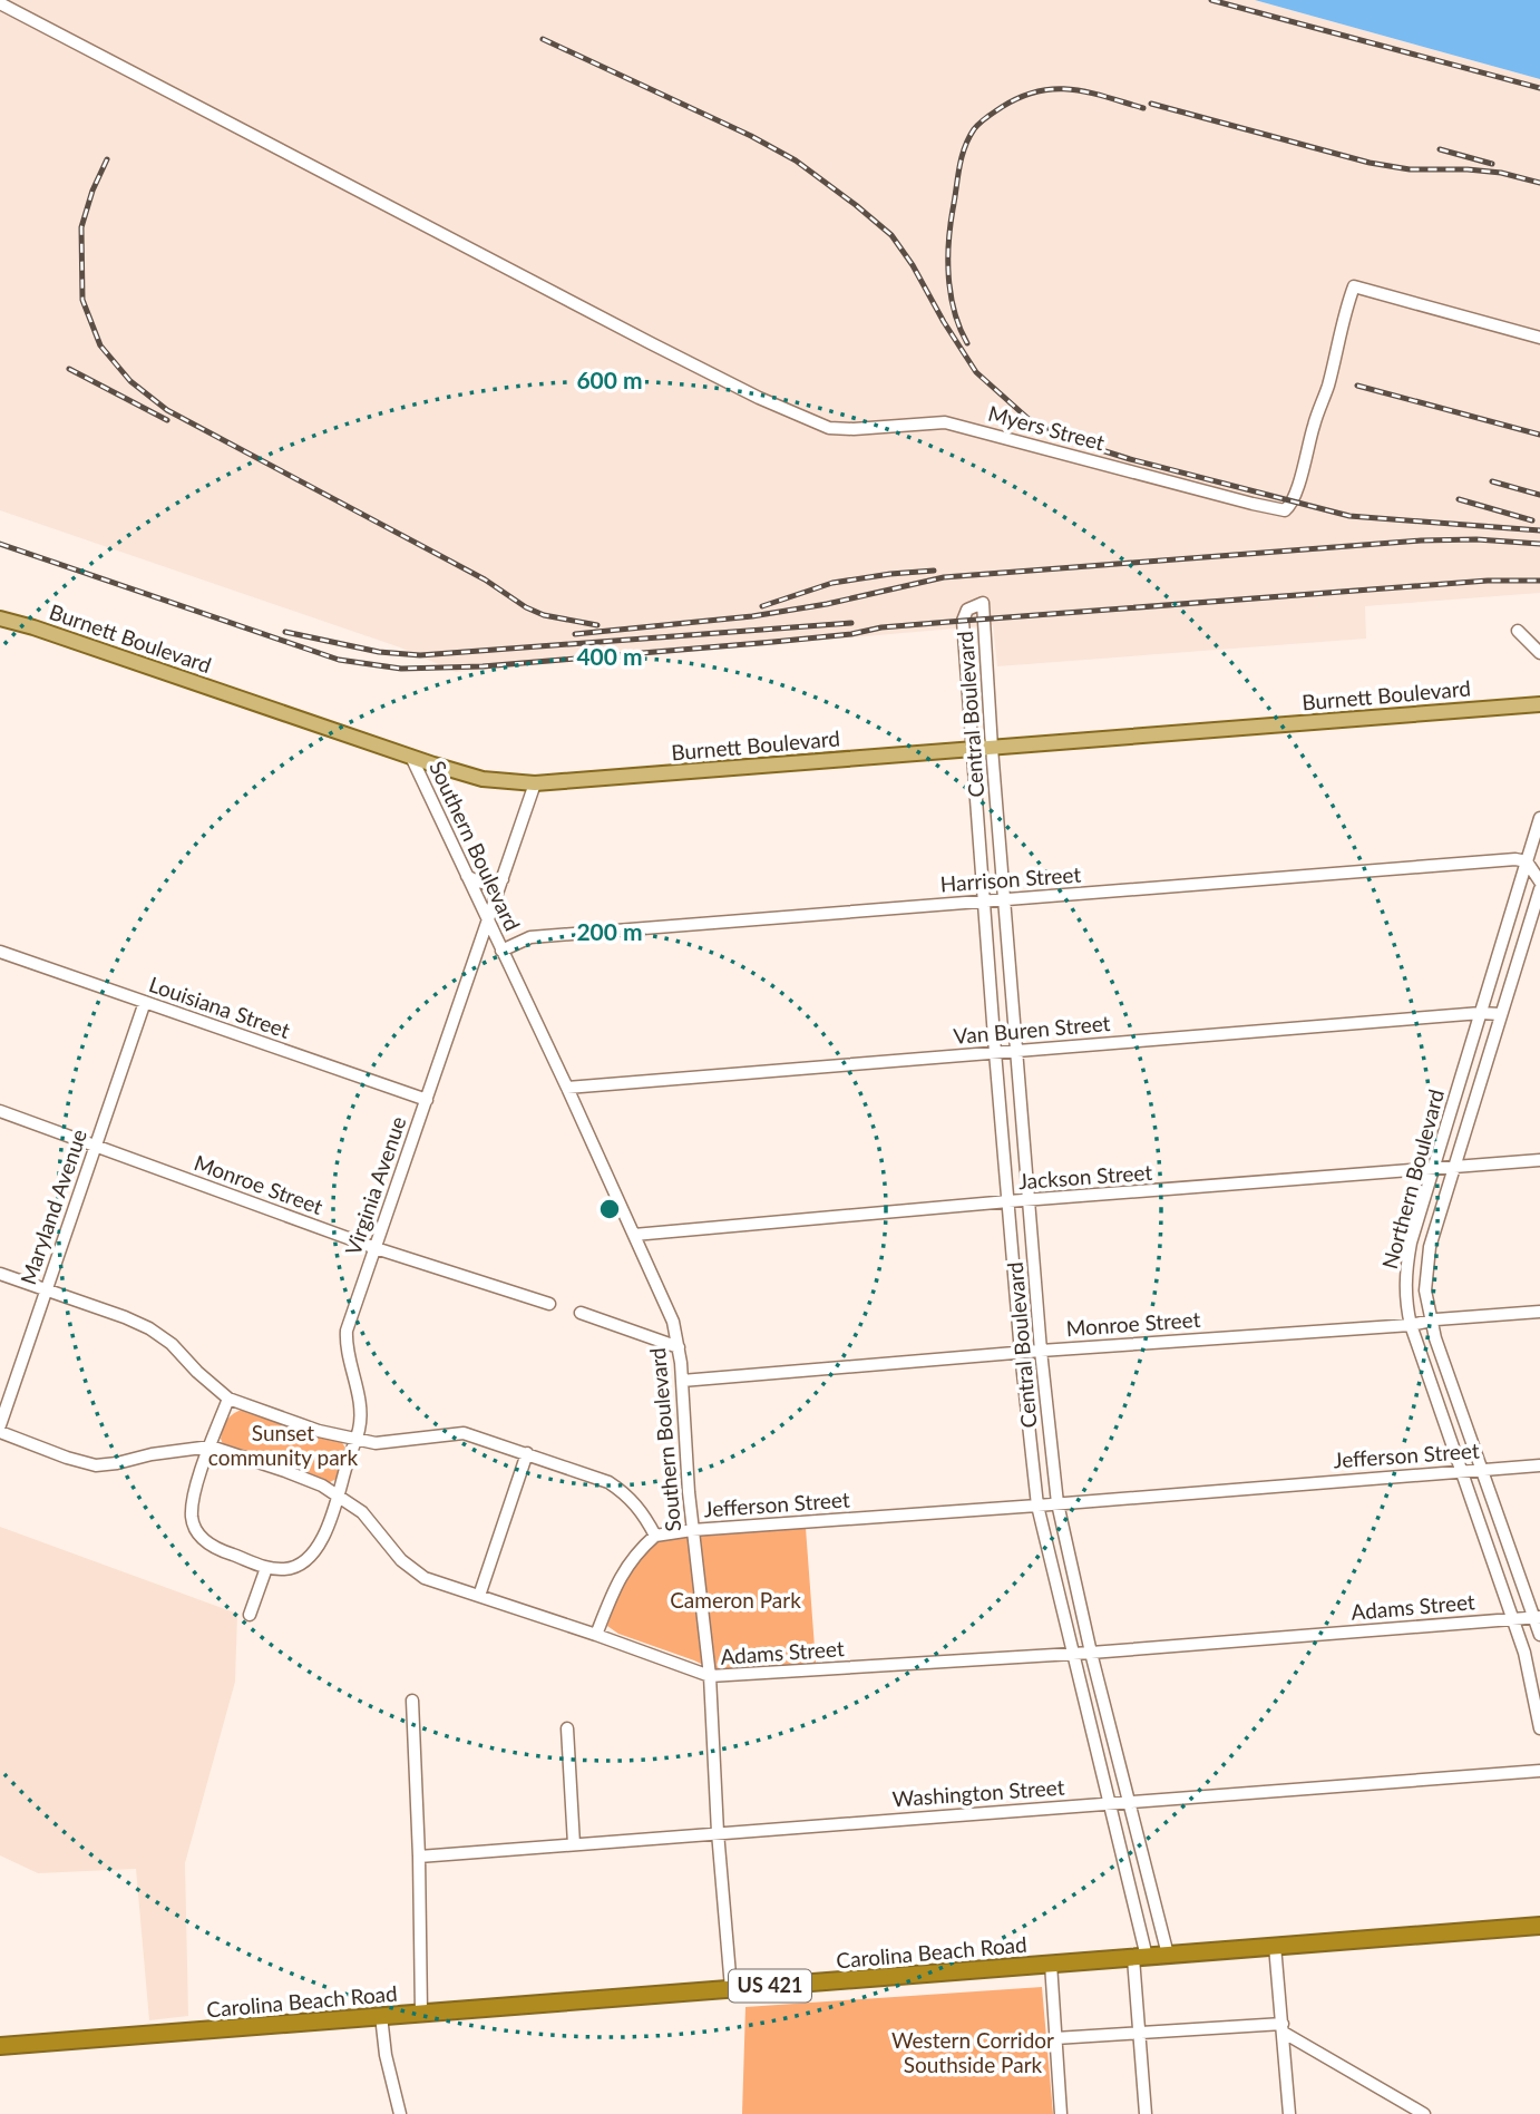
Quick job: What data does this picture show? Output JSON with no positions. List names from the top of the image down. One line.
{"streets":{"highway":["Carolina Beach Road","US 421"],"main road":["Burnett Boulevard"],"street":["Myers Street","Central Boulevard","Southern Boulevard","Harrison Street","Louisiana Street","Van Buren Street","Jackson Street","Northern Boulevard","Monroe Street","Virginia Avenue","Maryland Avenue","Jefferson Street","Adams Street","Washington Street"]},"crossings":[["Burnett Boulevard","Central Boulevard"],["Burnett Boulevard","Southern Boulevard"],["Burnett Boulevard","Virginia Avenue"],["Central Boulevard","Harrison Street"],["Central Boulevard","Van Buren Street"],["Central Boulevard","Jackson Street"],["Central Boulevard","Monroe Street"],["Central Boulevard","Jefferson Street"],["Central Boulevard","Adams Street"],["Central Boulevard","Washington Street"],["Central Boulevard","Carolina Beach Road"],["Southern Boulevard","Harrison Street"],["Southern Boulevard","Van Buren Street"],["Southern Boulevard","Jackson Street"],["Southern Boulevard","Monroe Street"],["Southern Boulevard","Virginia Avenue"],["Southern Boulevard","Jefferson Street"],["Southern Boulevard","Adams Street"],["Southern Boulevard","Washington Street"],["Southern Boulevard","Carolina Beach Road"],["Harrison Street","Northern Boulevard"],["Louisiana Street","Virginia Avenue"],["Louisiana Street","Maryland Avenue"],["Van Buren Street","Northern Boulevard"],["Jackson Street","Northern Boulevard"],["Northern Boulevard","Monroe Street"],["Northern Boulevard","Jefferson Street"],["Northern Boulevard","Adams Street"],["Monroe Street","Virginia Avenue"],["Monroe Street","Maryland Avenue"],["Virginia Avenue","Adams Street"]],"parks":["Sunset community park","Cameron Park","Western Corridor Southside Park"],"rings":["600 m","400 m","200 m"]}
